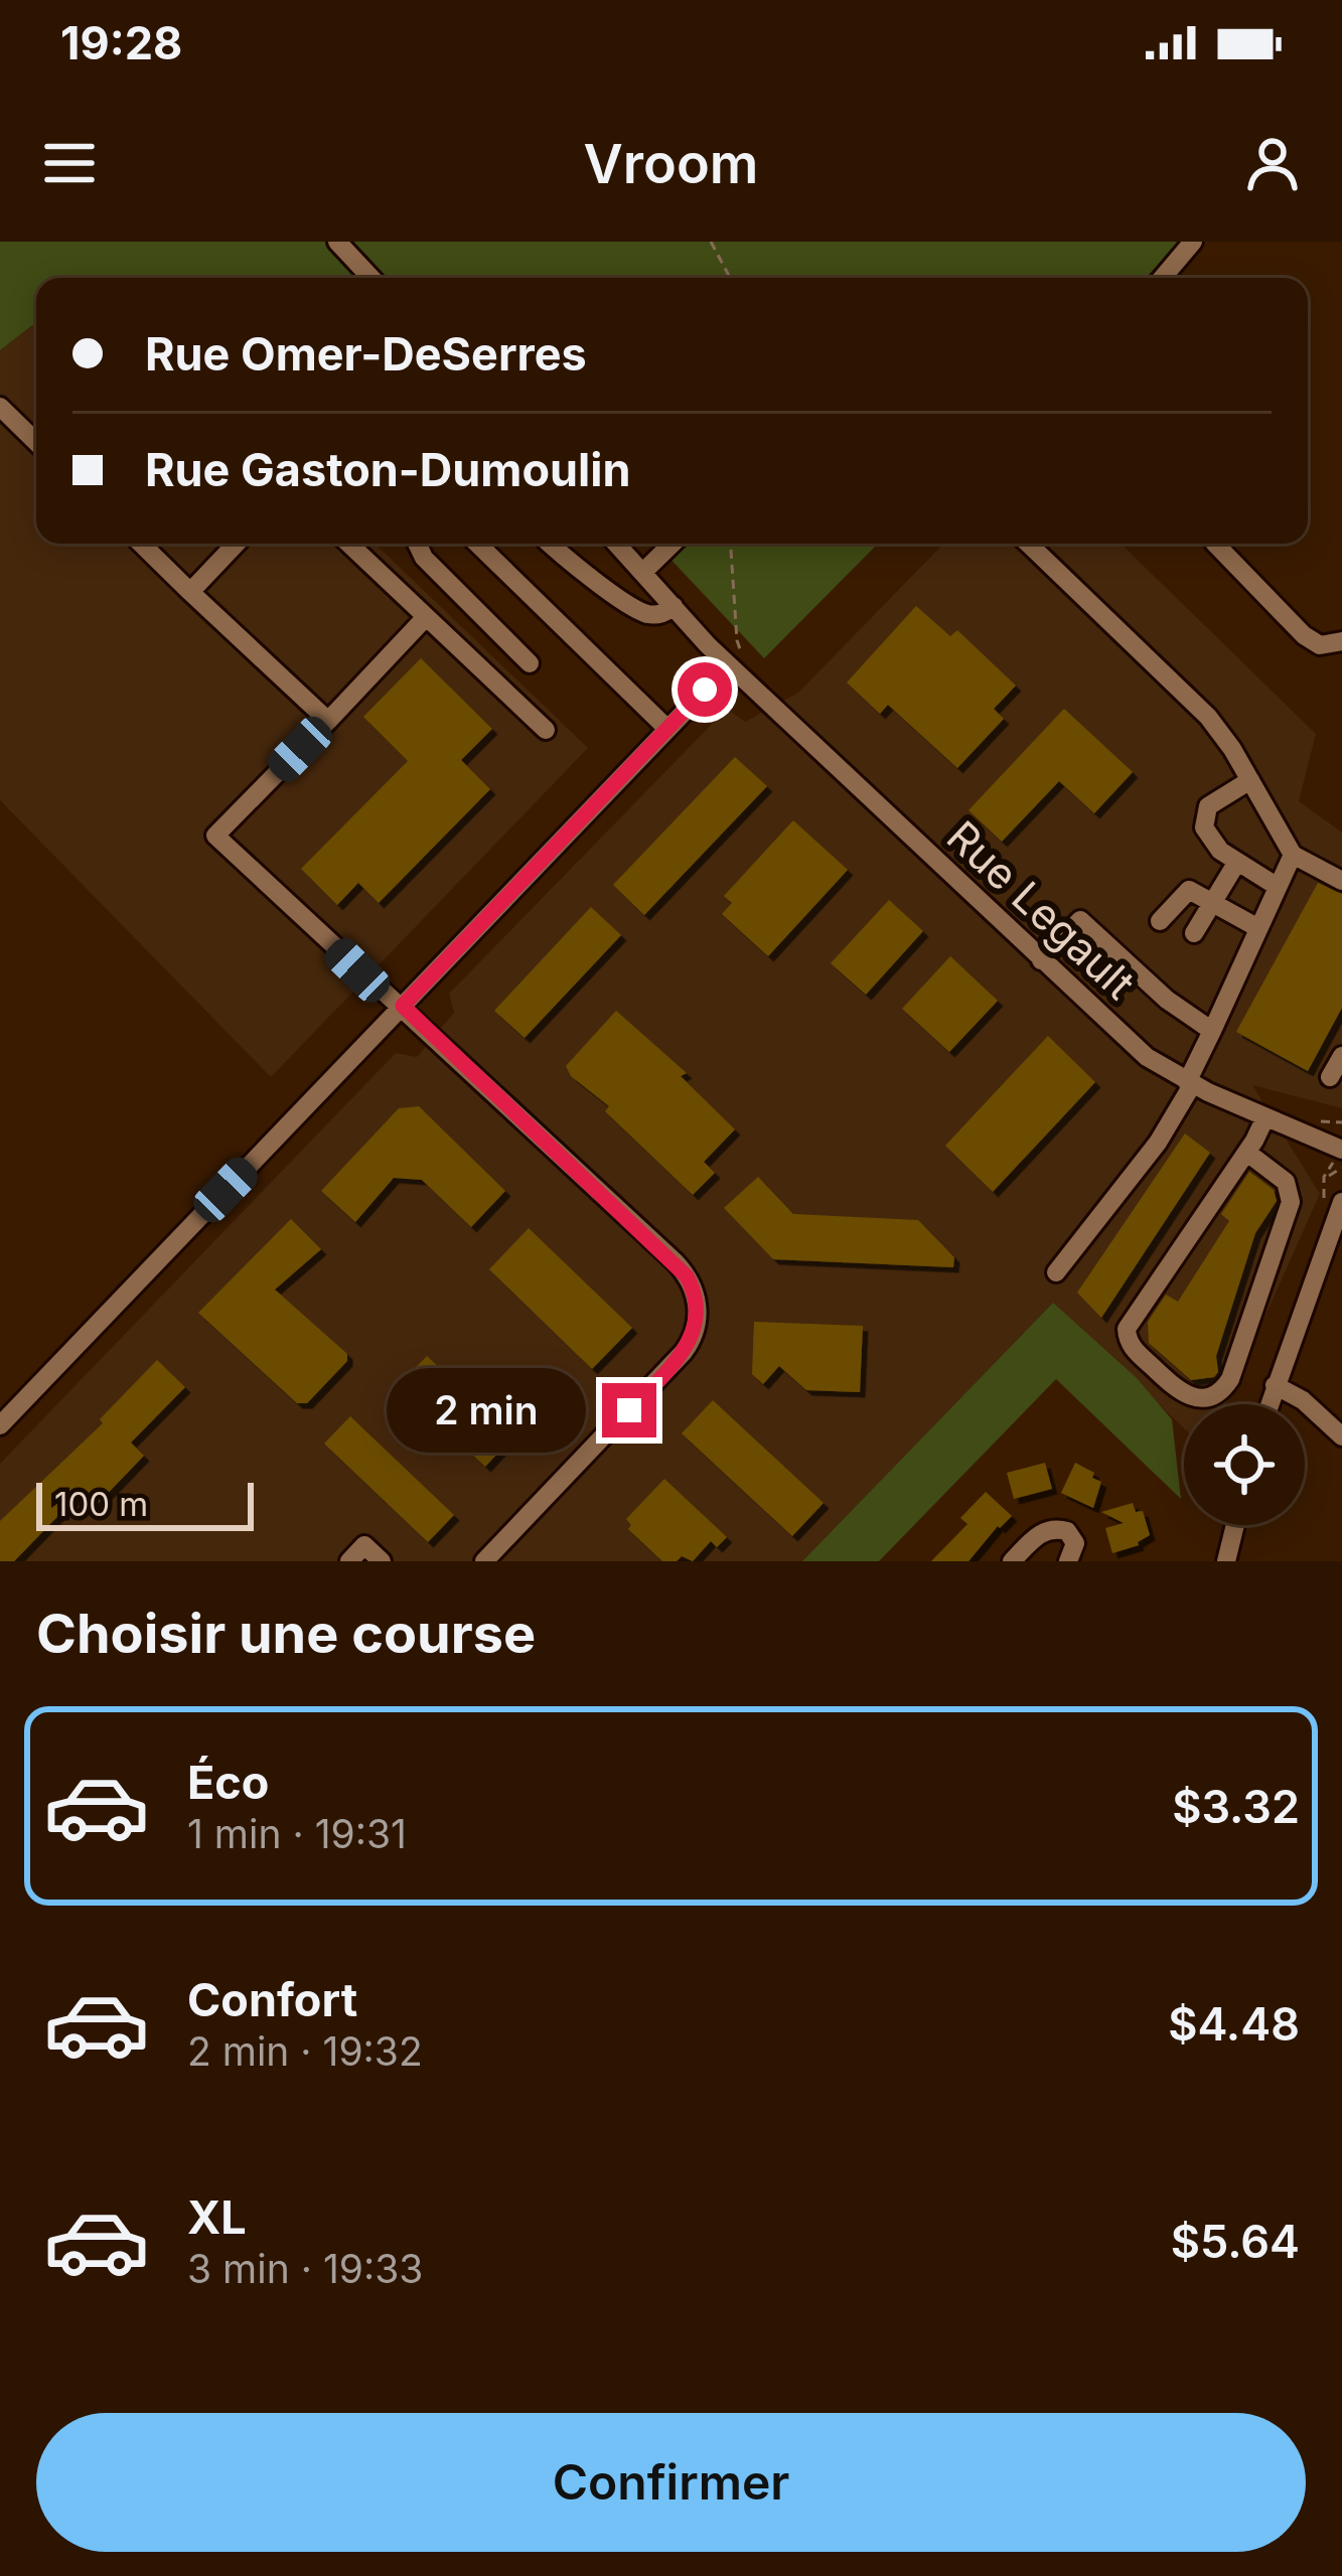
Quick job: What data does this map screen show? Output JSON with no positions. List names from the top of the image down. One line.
{"streets":{"street":["Rue Legault"]},"scale_bar":"100 m","page":{"status":"19:28","header":"Vroom","banner":["Rue Omer-DeSerres","Rue Gaston-Dumoulin"],"bubble":"2 min","scale":"100 m","heading":"Choisir une course","list":[{"name":"Éco","note":"1 min · 19:31","value":"$3.32"},{"name":"Confort","note":"2 min · 19:32","value":"$4.48"},{"name":"XL","note":"3 min · 19:33","value":"$5.64"}],"buttons":"Confirmer"}}
